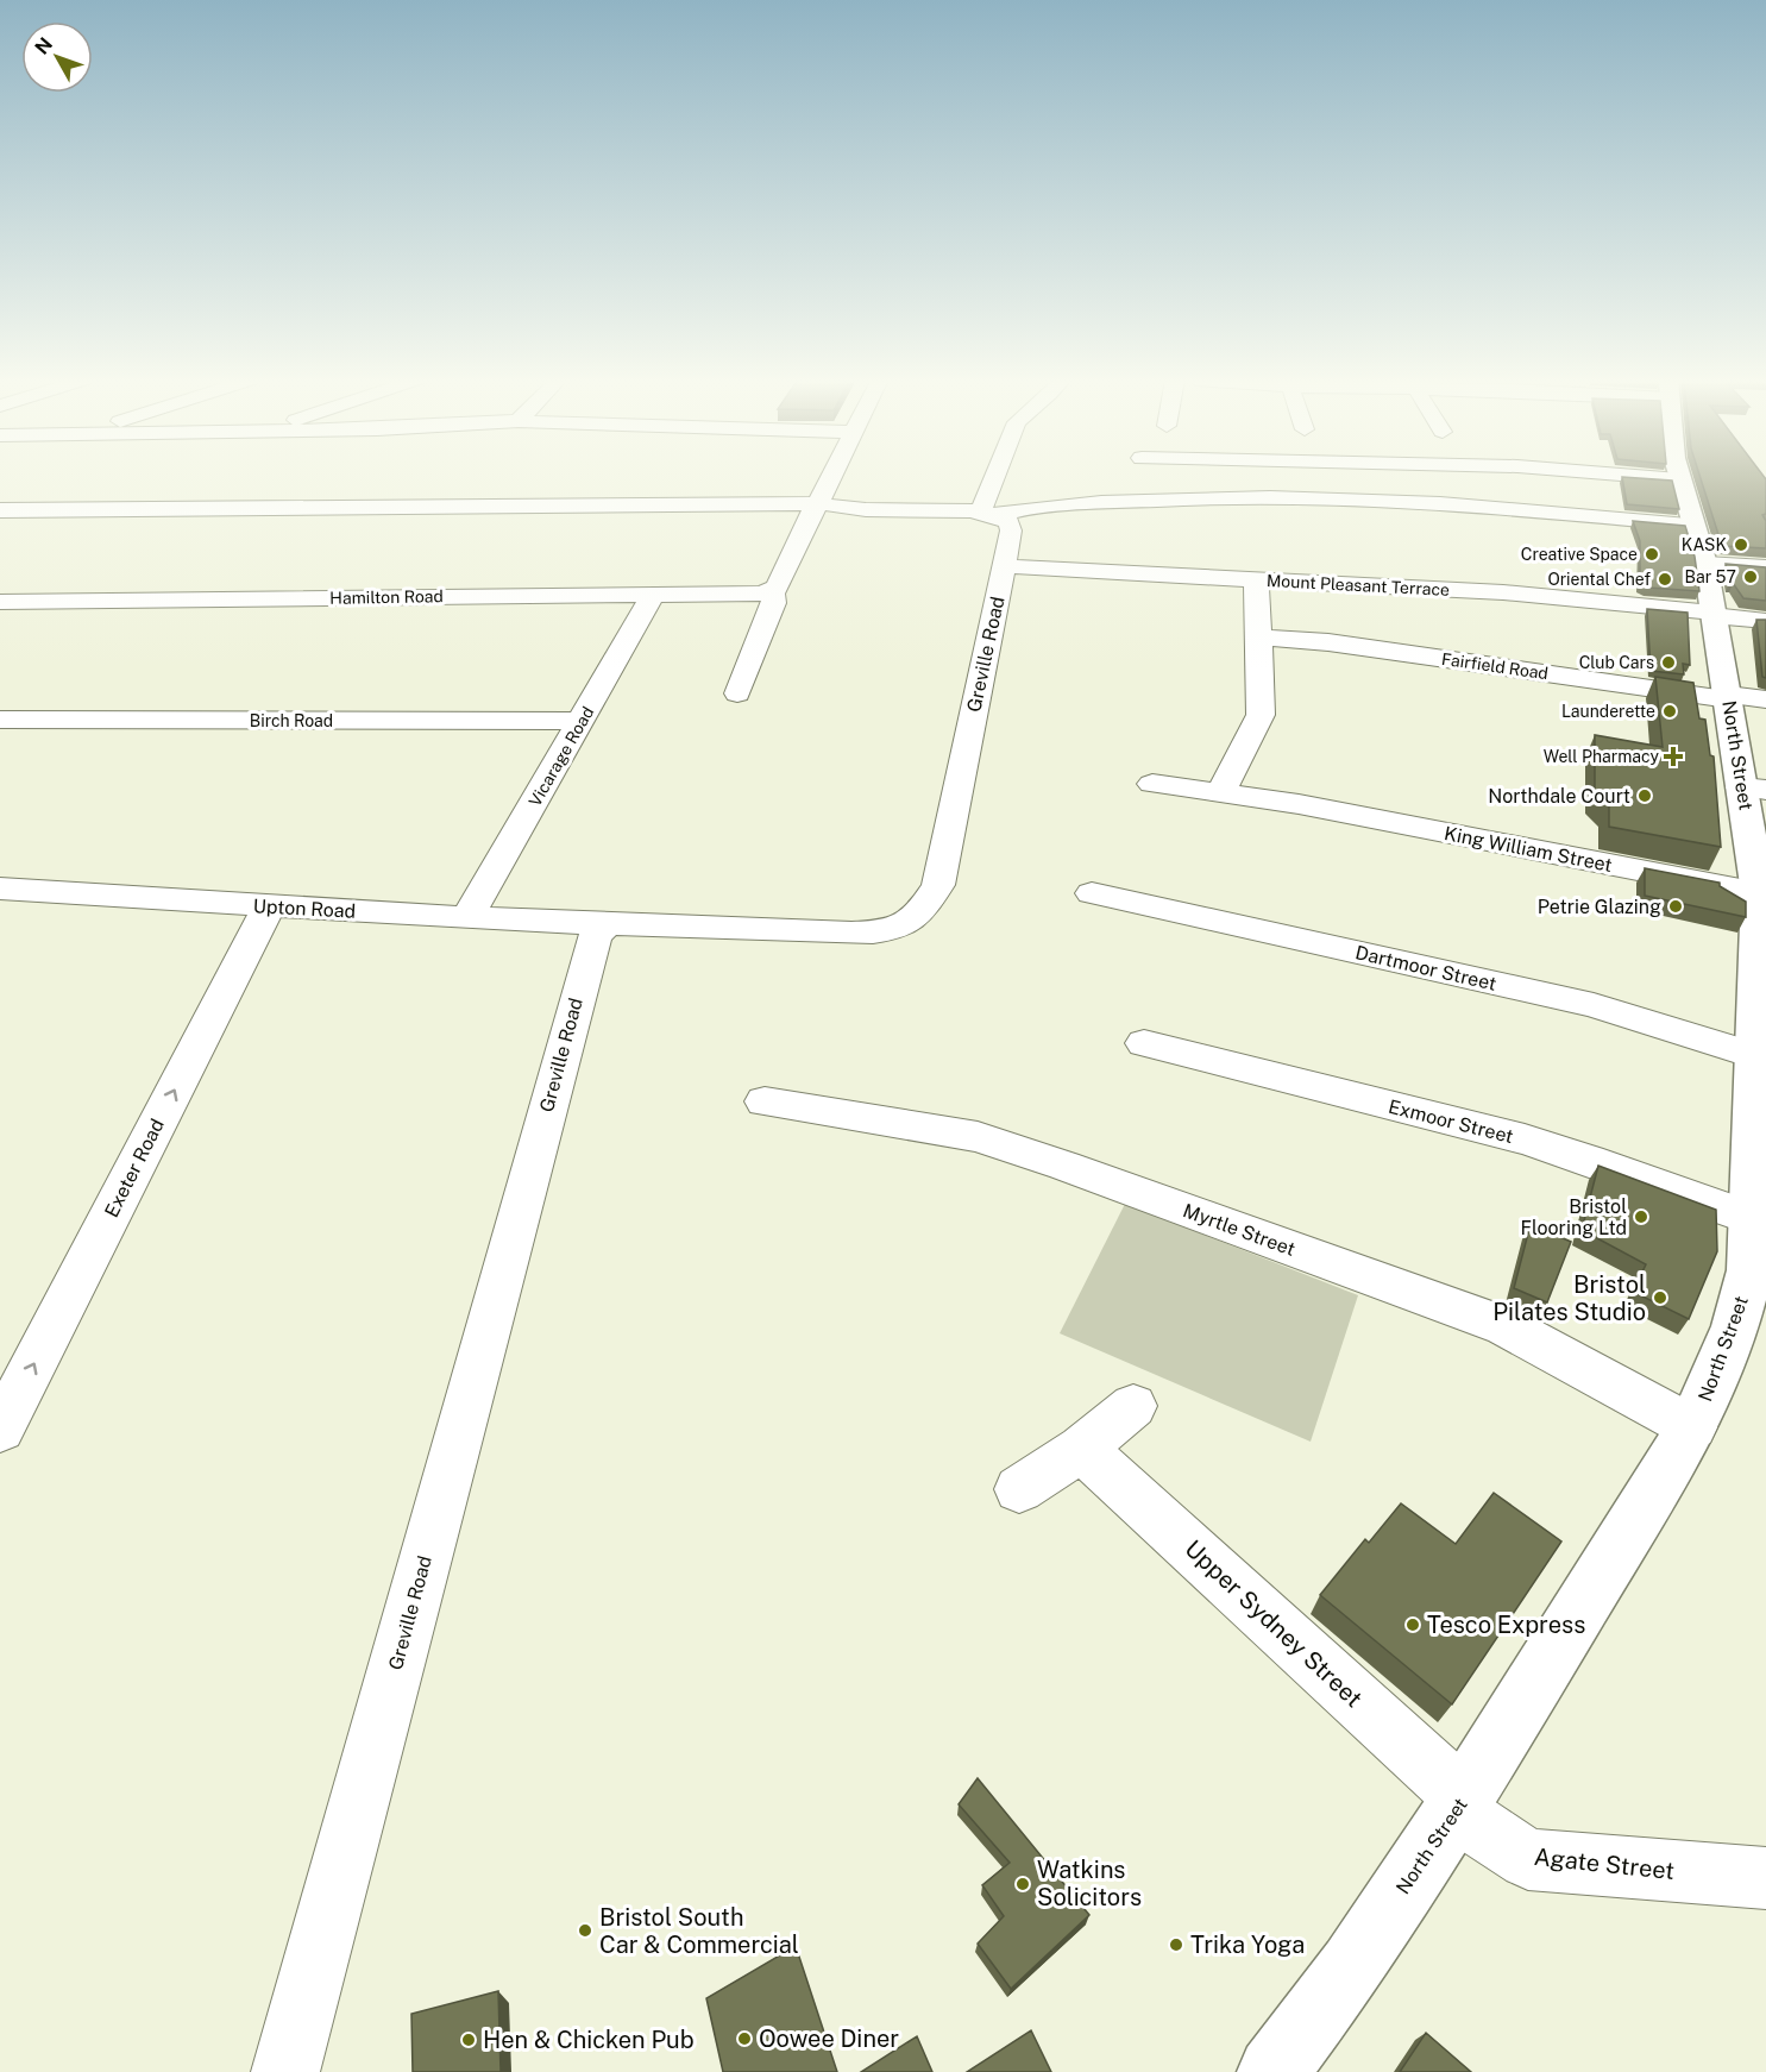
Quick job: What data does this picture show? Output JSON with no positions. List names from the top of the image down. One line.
{"streets":{"main road":["North Street"],"street":["Mount Pleasant Terrace","Hamilton Road","Greville Road","Fairfield Road","Birch Road","Vicarage Road","King William Street","Upton Road","Dartmoor Street","Exmoor Street","Exeter Road","Myrtle Street","Upper Sydney Street","Agate Street"]},"crossings":[["Mount Pleasant Terrace","Greville Road"],["Mount Pleasant Terrace","North Street"],["Hamilton Road","Vicarage Road"],["Greville Road","Upton Road"],["Fairfield Road","North Street"],["Birch Road","Vicarage Road"],["North Street","King William Street"],["North Street","Dartmoor Street"],["North Street","Exmoor Street"],["North Street","Myrtle Street"],["North Street","Upper Sydney Street"],["North Street","Agate Street"],["Vicarage Road","Upton Road"],["Upton Road","Exeter Road"],["Upper Sydney Street","Agate Street"]],"one_way":["Exeter Road"],"places":{"other":["KASK","Creative Space","Bar 57","Oriental Chef","Club Cars","Launderette","Northdale Court","Petrie Glazing","Bristol Flooring Ltd","Bristol Pilates Studio","Tesco Express","Watkins Solicitors","Bristol South Car & Commercial","Trika Yoga","Oowee Diner","Hen & Chicken Pub"],"health":["Well Pharmacy"]},"north":"top left"}
